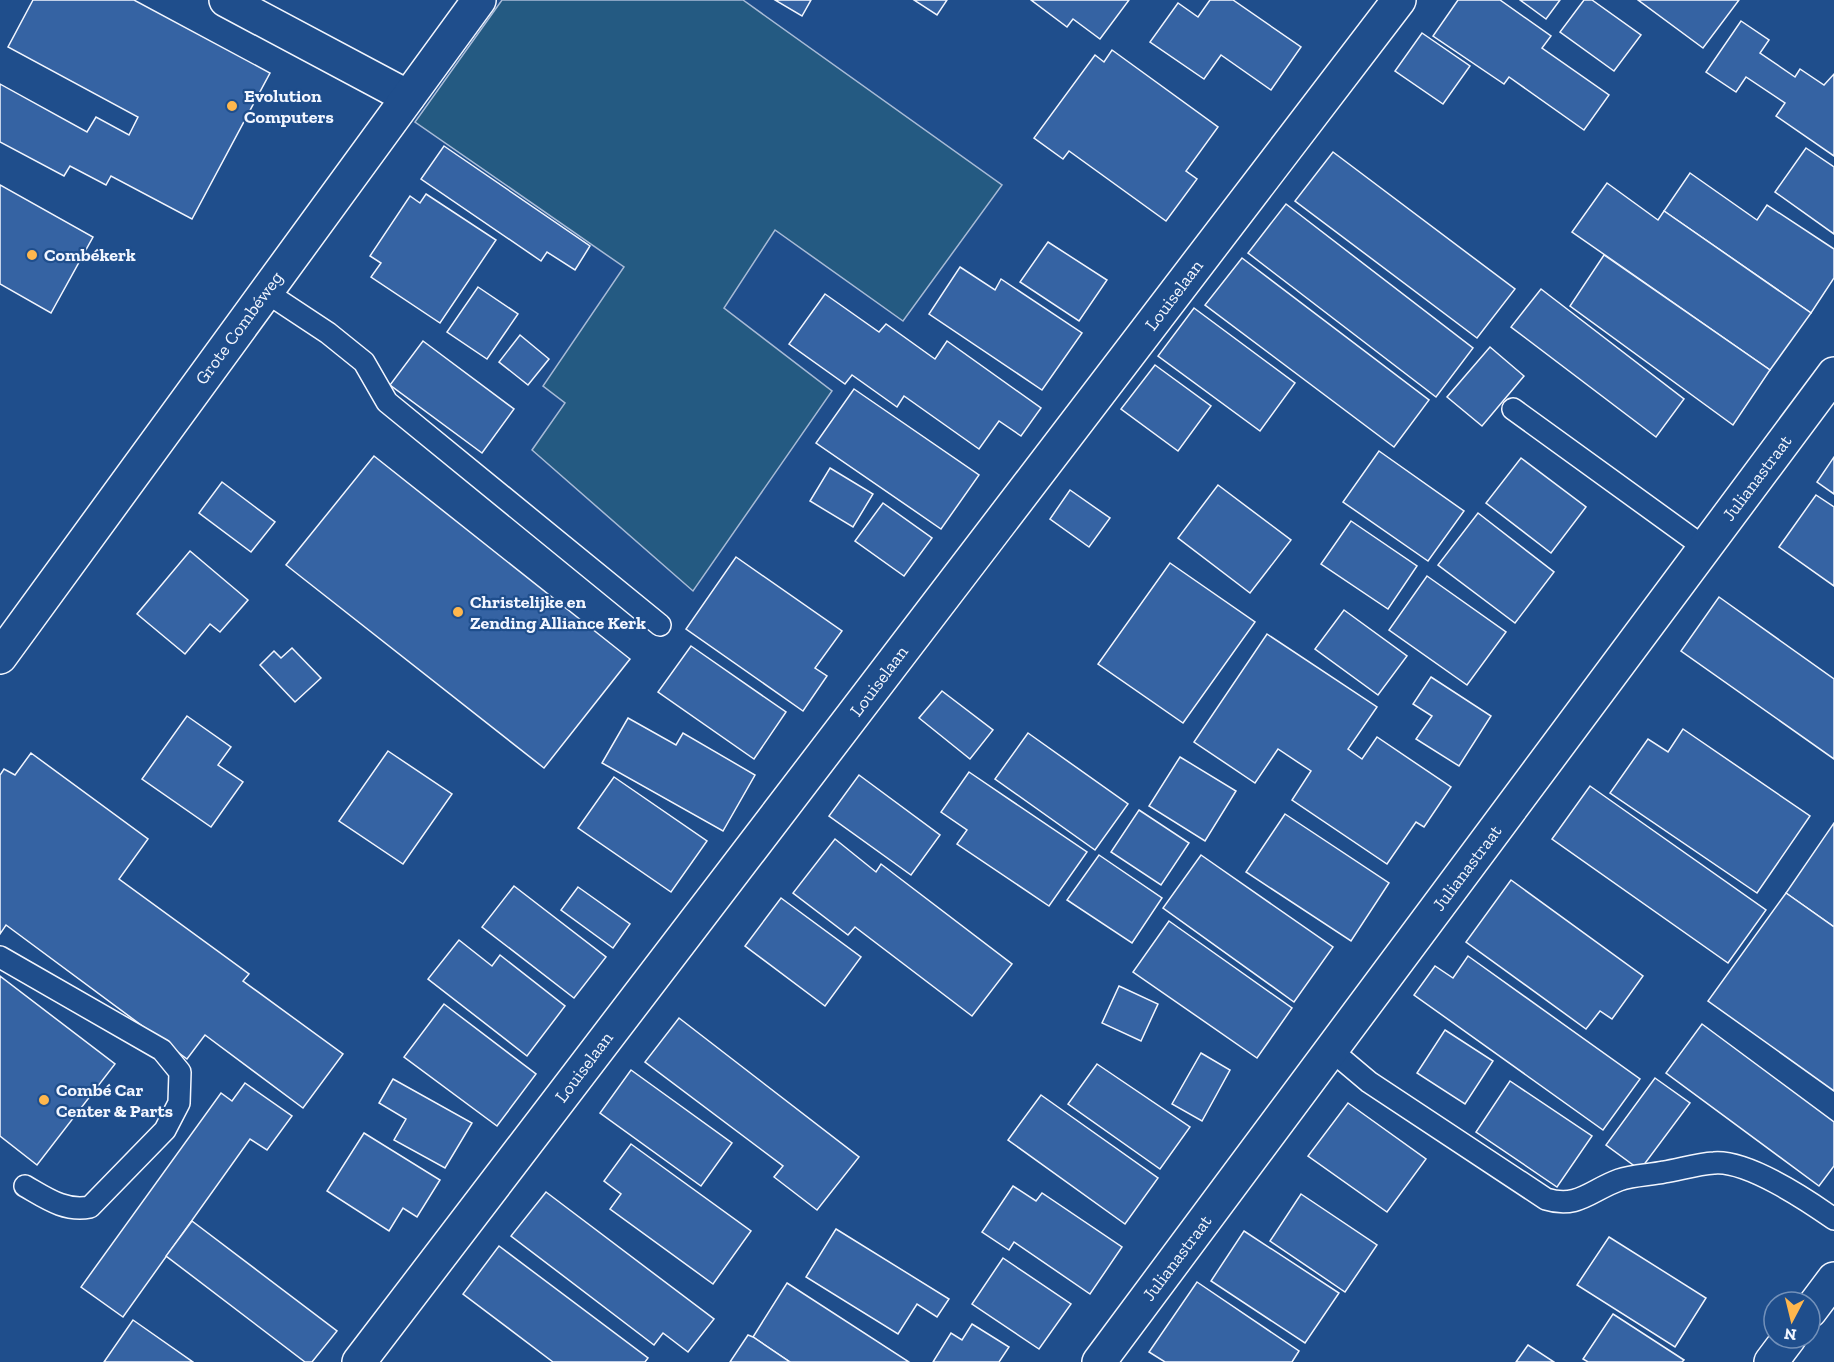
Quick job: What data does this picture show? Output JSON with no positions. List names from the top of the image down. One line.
{"streets":{"street":["Louiselaan","Grote Combéweg","Julianastraat"]},"places":["Evolution Computers","Combékerk","Christelijke en Zending Alliance Kerk","Combé Car Center & Parts"],"north":"bottom"}
